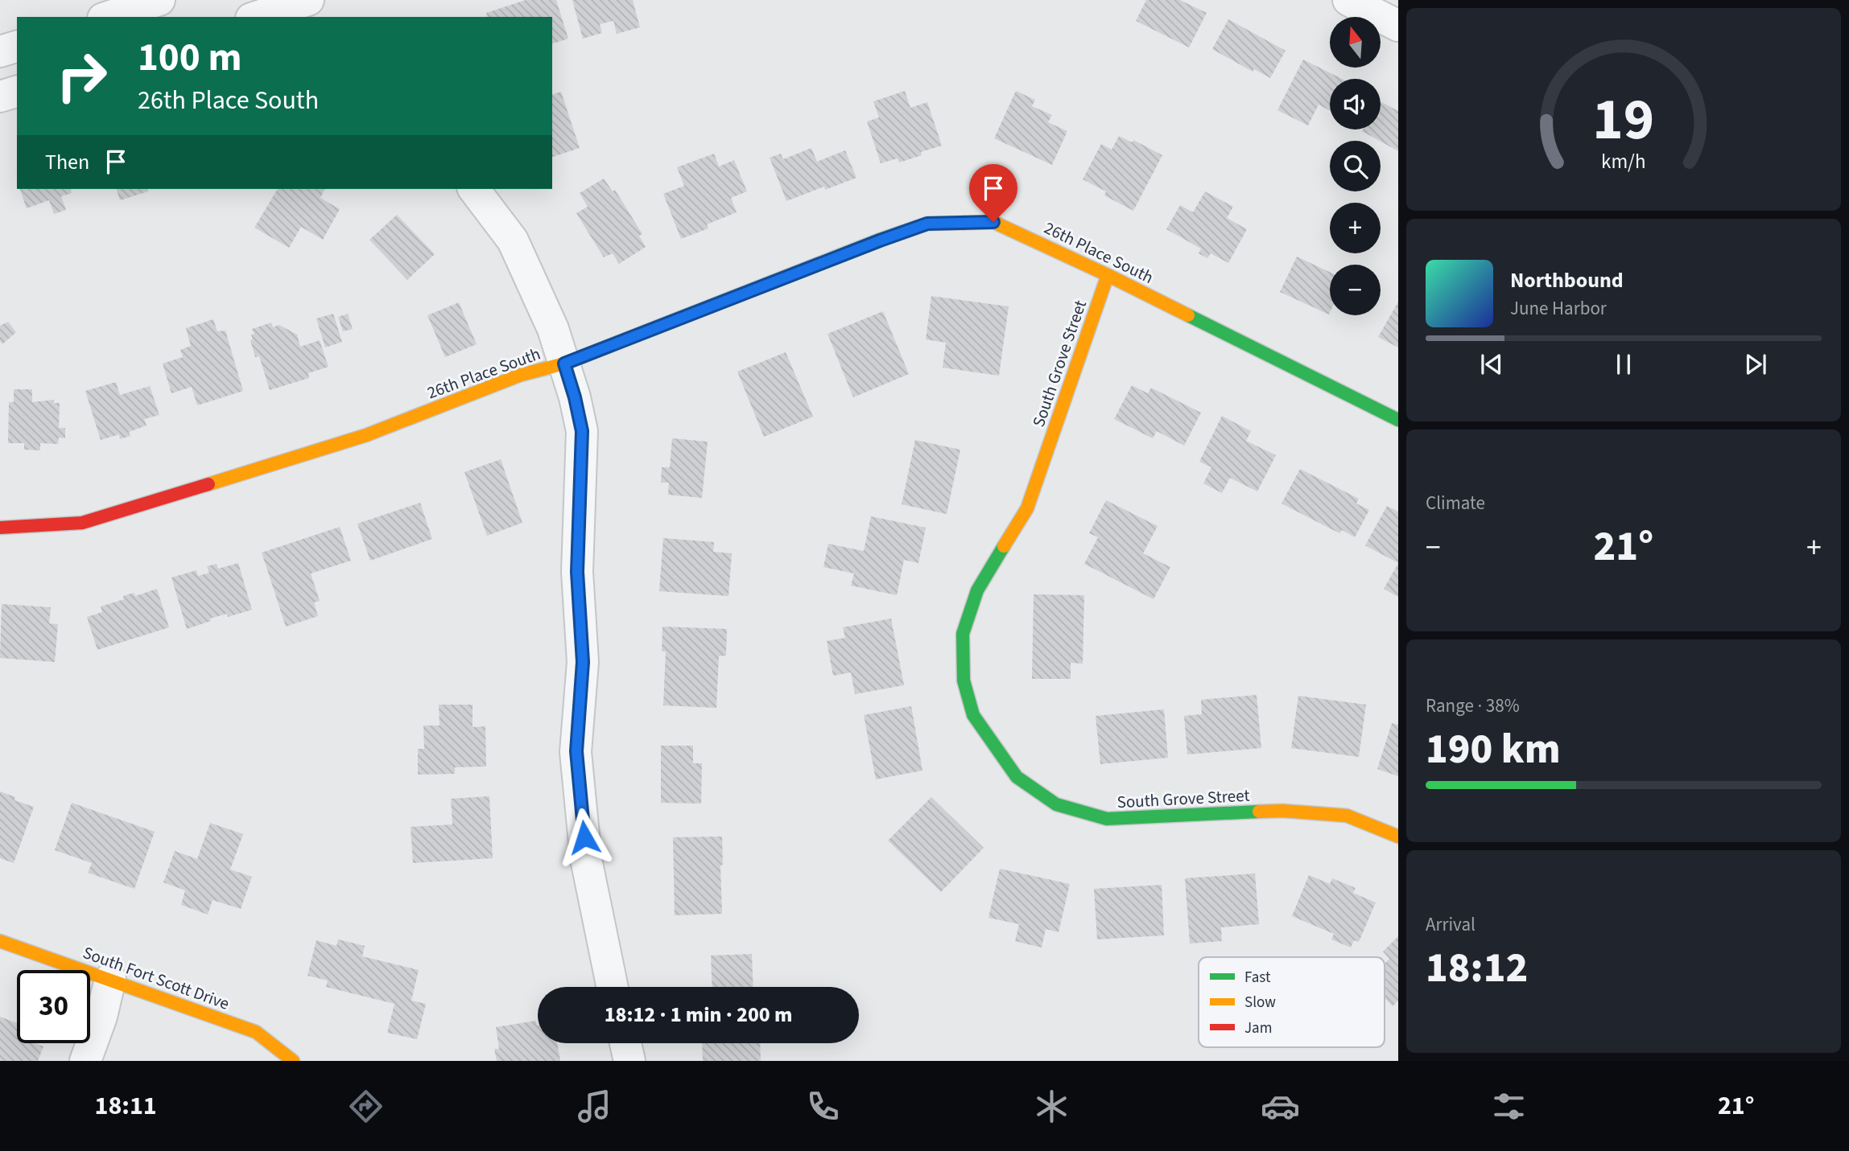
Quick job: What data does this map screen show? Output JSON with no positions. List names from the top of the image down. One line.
{"streets":{"street":["26th Place South","South Grove Street","South Fort Scott Drive"]},"crossings":[["26th Place South","South Grove Street"]],"legend":["Fast","Slow","Jam"],"north":"top","page":{"map_buttons":["+","−"],"turn":["100 m","26th Place South"],"then":"Then","song":["Northbound","June Harbor"],"tile":["Climate",["Range · 38%","190 km"],["Arrival","18:12"]],"heat":["−","21°","+"],"limit":"30","trip":"18:12 · 1 min · 200 m","tabs":["18:11","21°"],"gauge":["19","km/h"]}}
